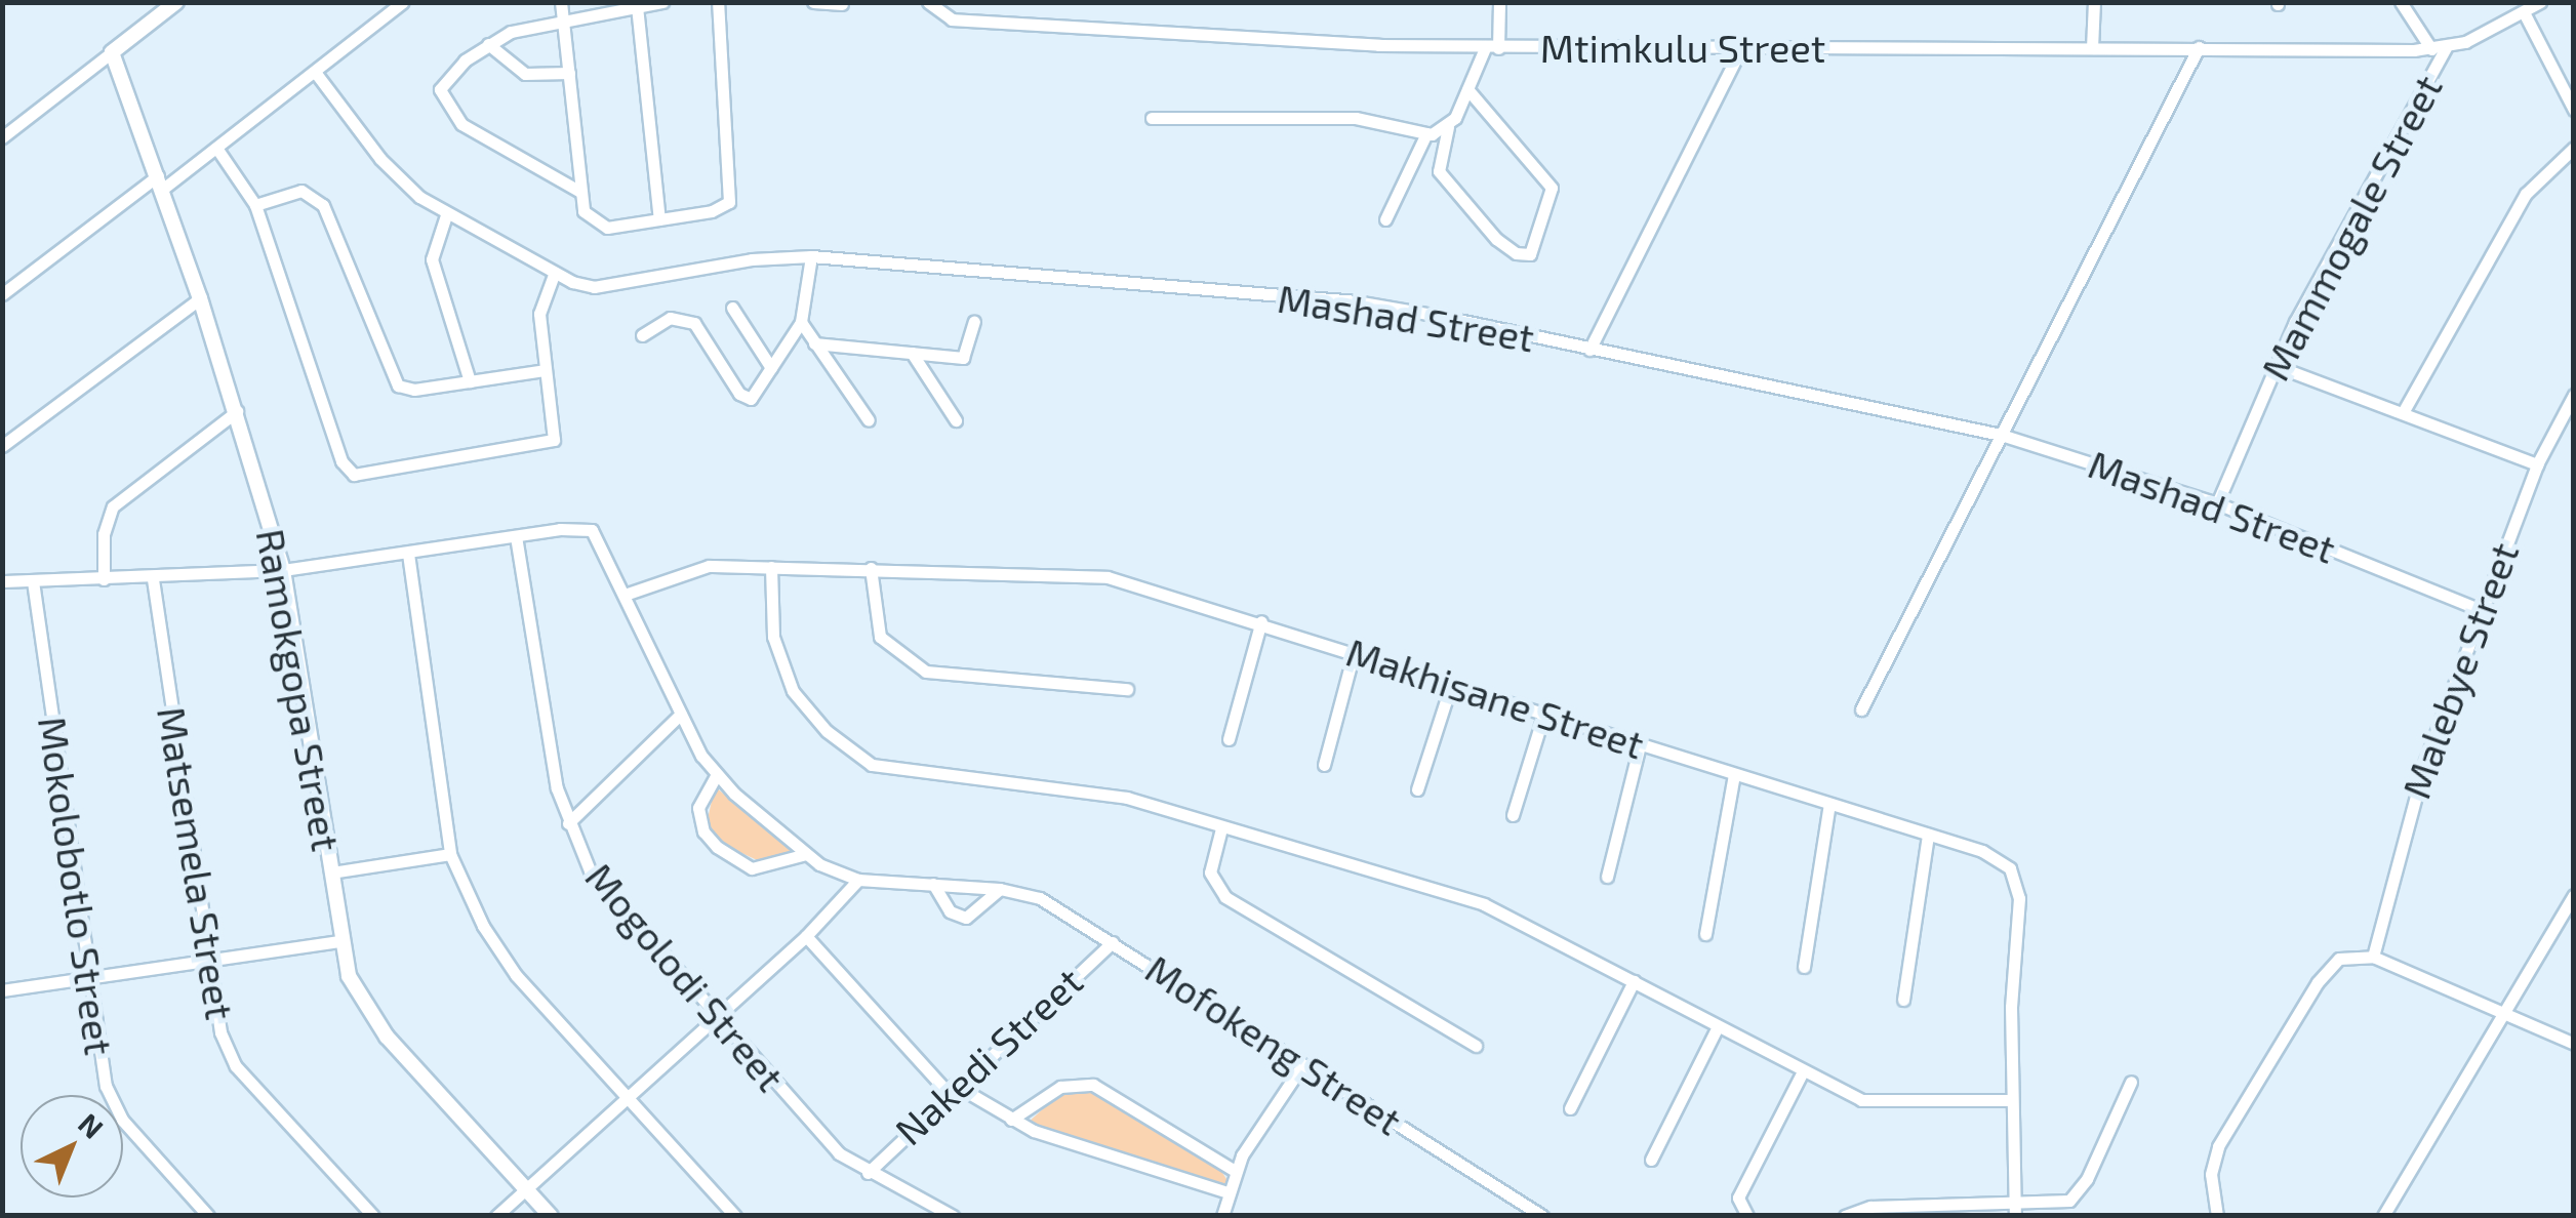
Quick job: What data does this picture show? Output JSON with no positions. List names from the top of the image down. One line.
{"streets":{"street":["Mtimkulu Street","Mammogale Street","Mashad Street","Malebye Street","Ramokgopa Street","Makhisane Street","Matsemela Street","Mokolobotlo Street","Mogolodi Street","Mofokeng Street","Nakedi Street"]},"crossings":[["Mtimkulu Street","Mammogale Street"],["Mammogale Street","Mashad Street"],["Mashad Street","Malebye Street"],["Makhisane Street","Mofokeng Street"],["Mogolodi Street","Mofokeng Street"],["Mogolodi Street","Nakedi Street"],["Mofokeng Street","Nakedi Street"]],"north":"top right"}
